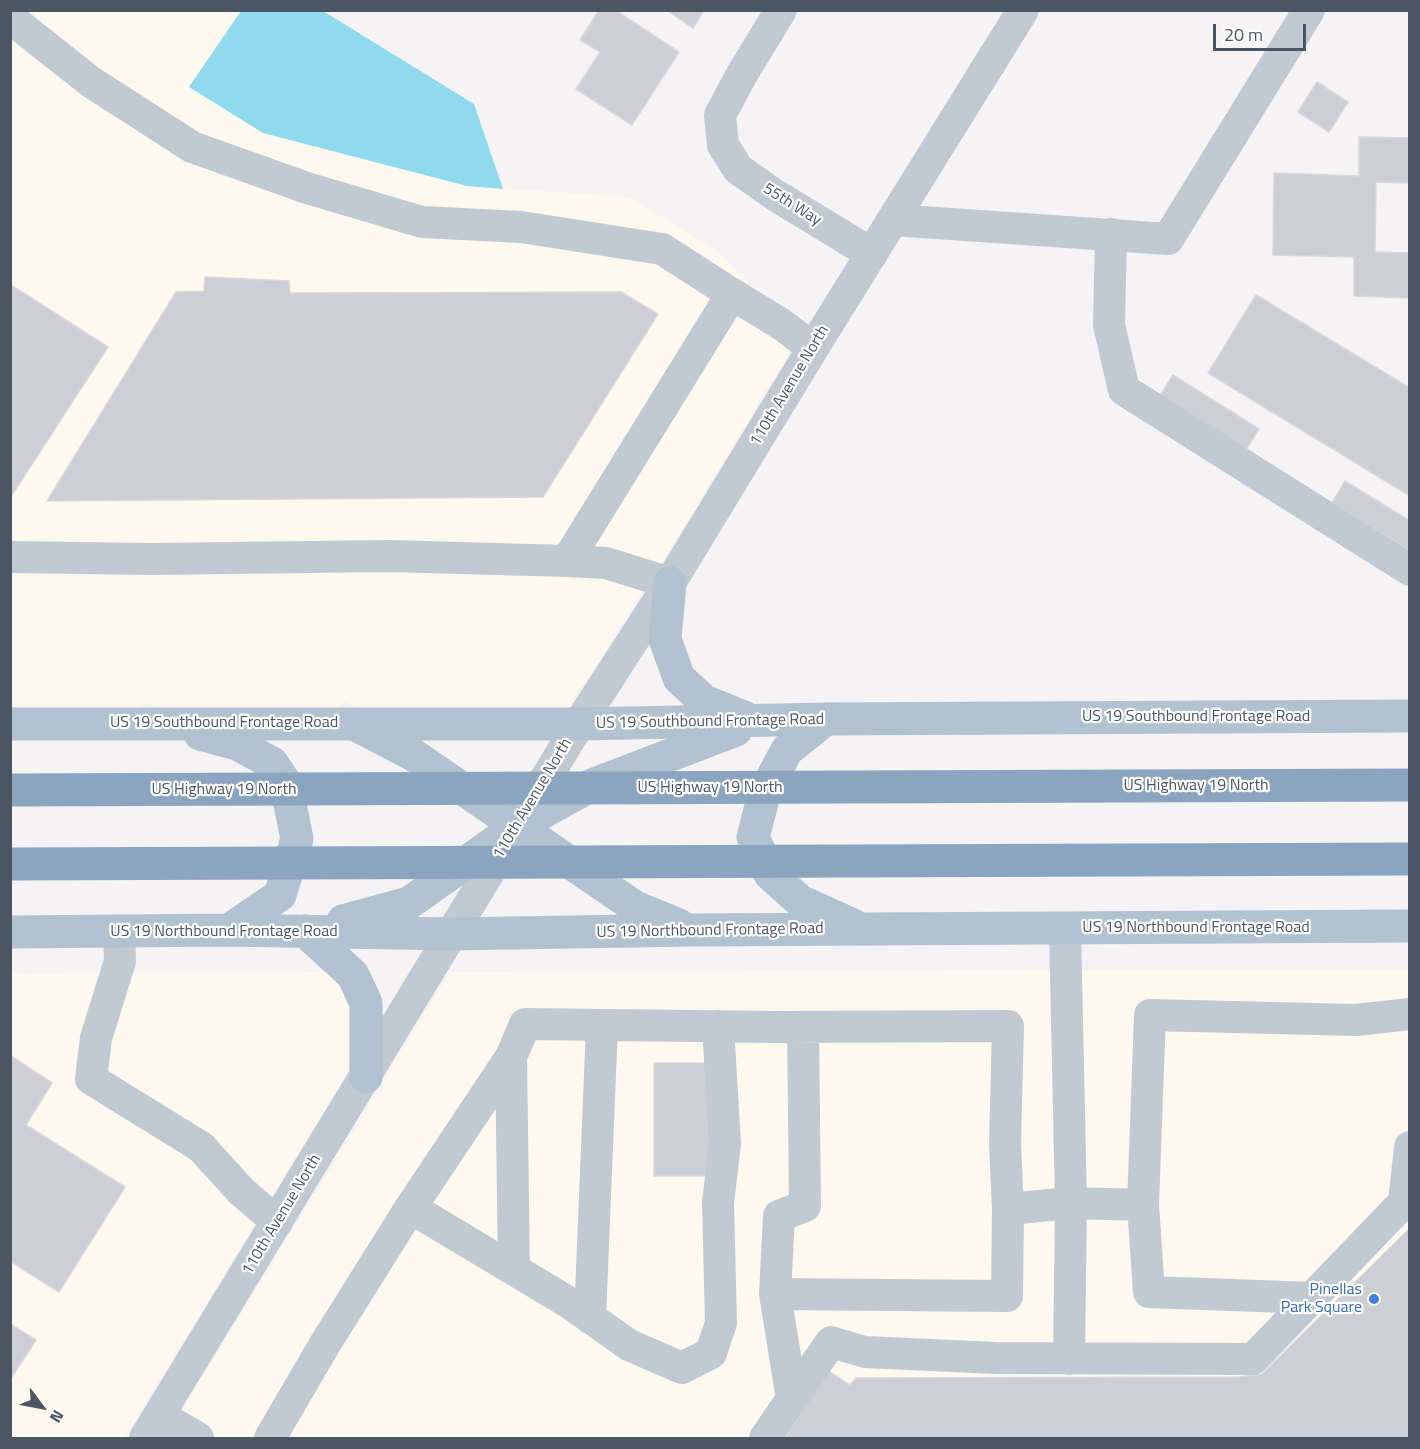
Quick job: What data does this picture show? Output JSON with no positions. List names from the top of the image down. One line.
{"streets":{"highway":["US Highway 19 North"],"main road":["US 19 Southbound Frontage Road","US 19 Northbound Frontage Road"],"street":["55th Way","110th Avenue North"]},"crossings":[["55th Way","110th Avenue North"],["110th Avenue North","US 19 Southbound Frontage Road"],["110th Avenue North","US 19 Northbound Frontage Road"]],"places":["Pinellas Park Square"],"scale_bar":"20 m","north":"bottom right"}
